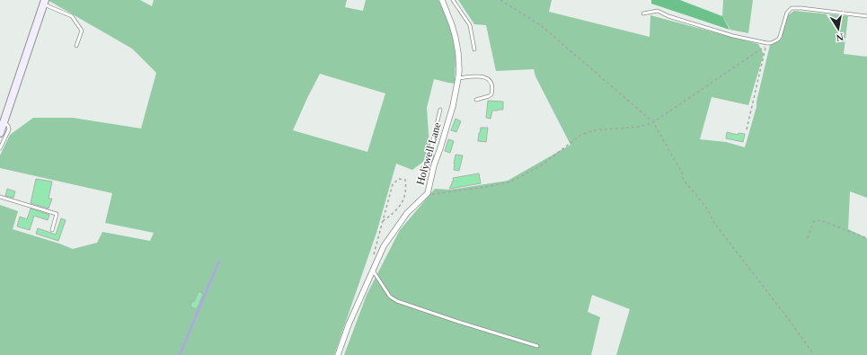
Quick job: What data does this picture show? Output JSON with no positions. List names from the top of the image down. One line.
{"streets":{"street":["Holywell Lane"]},"north":"bottom"}
